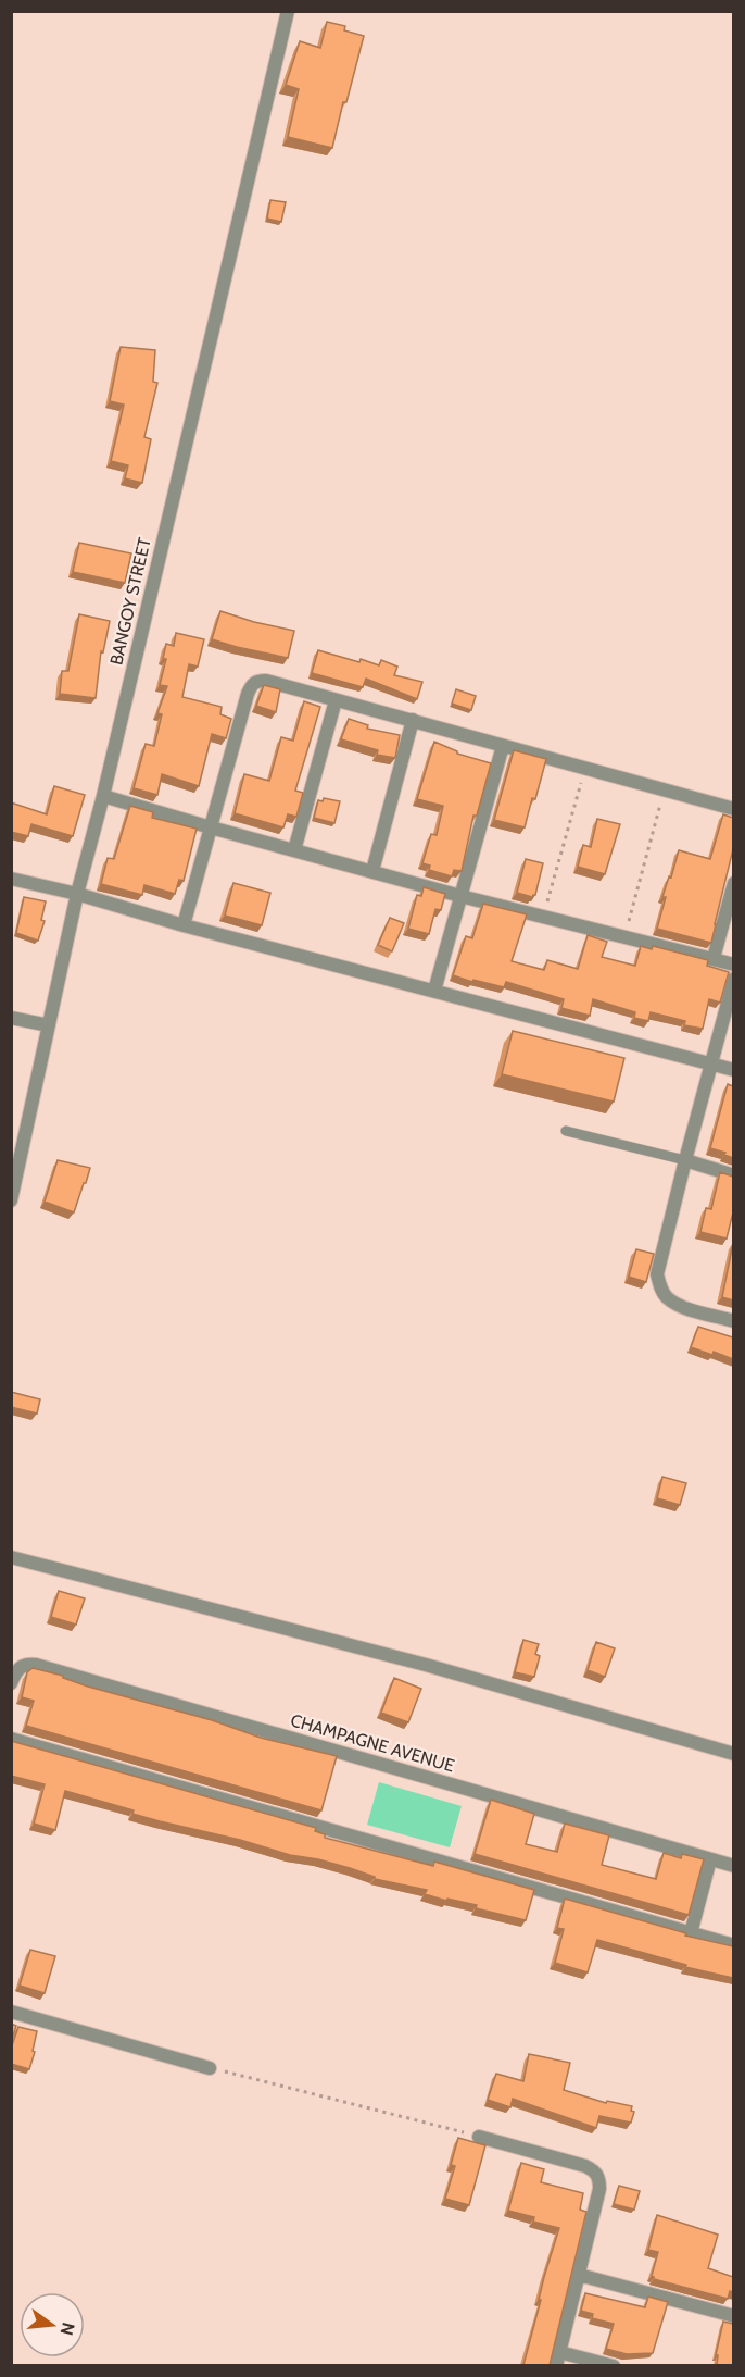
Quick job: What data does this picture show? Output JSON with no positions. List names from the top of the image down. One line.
{"streets":{"street":["BANGOY STREET","CHAMPAGNE AVENUE"]},"north":"right"}
